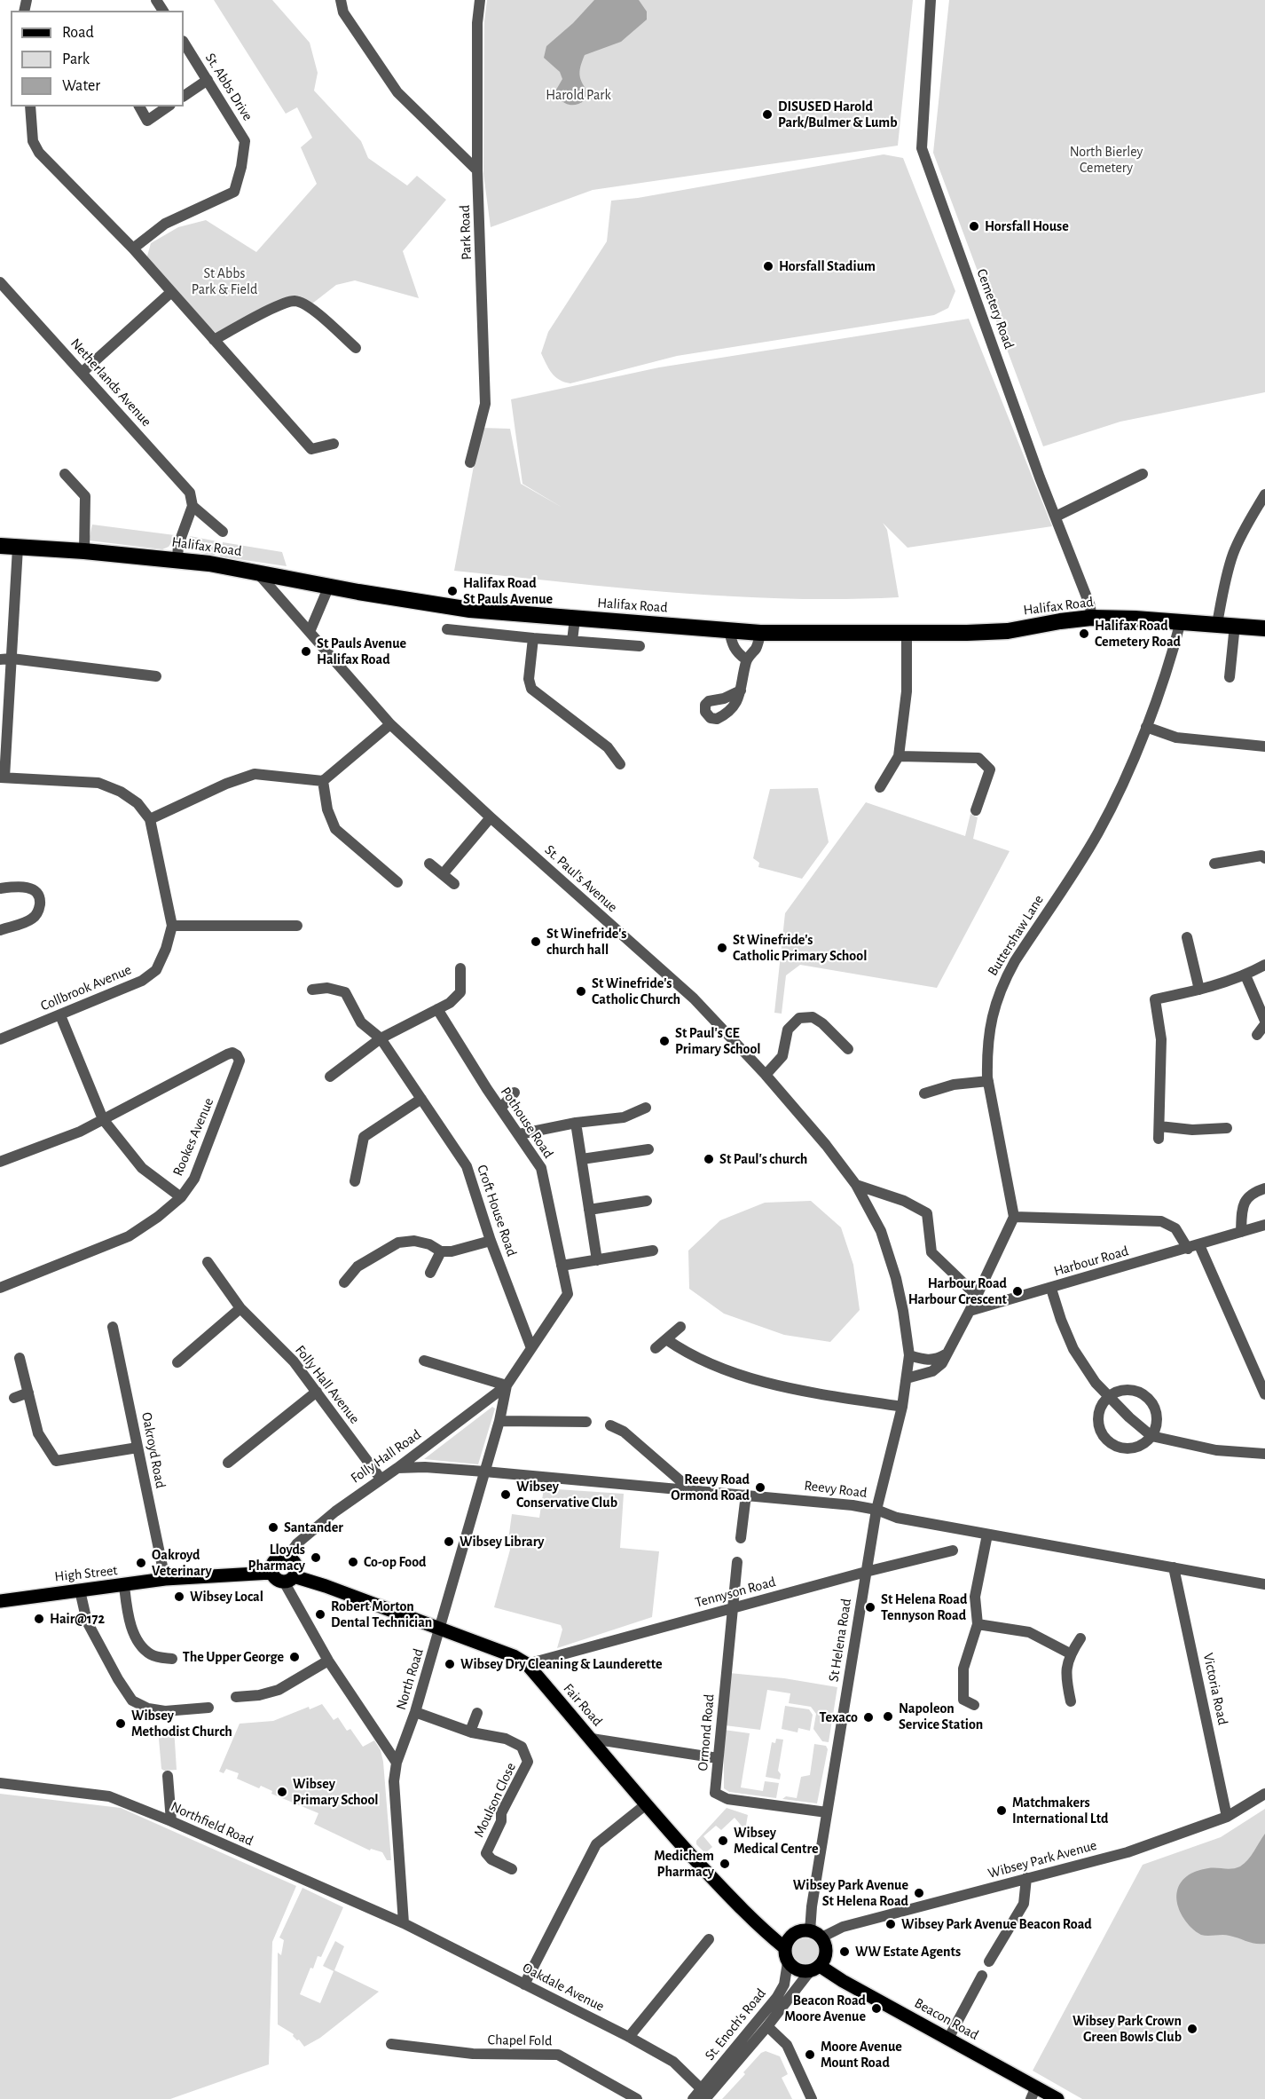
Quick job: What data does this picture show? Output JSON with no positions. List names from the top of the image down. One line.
{"streets":{"highway":["Halifax Road"],"main road":["High Street","Fair Road","Beacon Road"],"street":["St. Abbs Drive","Park Road","Cemetery Road","Netherlands Avenue","St. Paul's Avenue","Buttershaw Lane","Collbrook Avenue","Pothouse Road","Rookes Avenue","Croft House Road","Harbour Road","Folly Hall Avenue","Oakroyd Road","Folly Hall Road","Reevy Road","Tennyson Road","St Helena Road","North Road","Victoria Road","Ormond Road","Moulson Close","Northfield Road","Wibsey Park Avenue","Oakdale Avenue","St. Enoch's Road","Chapel Fold"]},"crossings":[["Cemetery Road","Halifax Road"],["Halifax Road","St. Paul's Avenue"],["Halifax Road","Buttershaw Lane"],["St. Paul's Avenue","St Helena Road"],["Pothouse Road","Folly Hall Road"],["Croft House Road","Folly Hall Road"],["Folly Hall Avenue","Folly Hall Road"],["Oakroyd Road","High Street"],["Folly Hall Road","Reevy Road"],["Folly Hall Road","High Street"],["Folly Hall Road","North Road"],["Folly Hall Road","Fair Road"],["Reevy Road","St Helena Road"],["Reevy Road","North Road"],["Reevy Road","Victoria Road"],["High Street","Fair Road"],["Tennyson Road","St Helena Road"],["Tennyson Road","Fair Road"],["Tennyson Road","Ormond Road"],["St Helena Road","Fair Road"],["St Helena Road","Ormond Road"],["St Helena Road","Wibsey Park Avenue"],["St Helena Road","Beacon Road"],["St Helena Road","St. Enoch's Road"],["North Road","Fair Road"],["North Road","Moulson Close"],["North Road","Northfield Road"],["North Road","Oakdale Avenue"],["Victoria Road","Wibsey Park Avenue"],["Fair Road","Wibsey Park Avenue"],["Fair Road","Beacon Road"],["Fair Road","St. Enoch's Road"],["Northfield Road","Oakdale Avenue"],["Wibsey Park Avenue","Beacon Road"],["Wibsey Park Avenue","St. Enoch's Road"],["Oakdale Avenue","St. Enoch's Road"],["Beacon Road","St. Enoch's Road"]],"parks":["Harold Park","North Bierley Cemetery","St Abbs Park & Field"],"places":["DISUSED Harold Park/Bulmer & Lumb","Horsfall House","Horsfall Stadium","Halifax Road St Pauls Avenue","Halifax Road Cemetery Road","St Pauls Avenue Halifax Road","St Winefride's church hall","St Winefride's Catholic Primary School","St Winefride's Catholic Church","St Paul's CE Primary School","St Paul's church","Harbour Road Harbour Crescent","Reevy Road Ormond Road","Wibsey Conservative Club","Santander","Wibsey Library","Lloyds Pharmacy","Co-op Food","Oakroyd Veterinary","Wibsey Local","St Helena Road Tennyson Road","Robert Morton Dental Technician","Hair@172","The Upper George","Wibsey Dry Cleaning & Launderette","Napoleon Service Station","Texaco","Wibsey Methodist Church","Wibsey Primary School","Matchmakers International Ltd","Wibsey Medical Centre","Medichem Pharmacy","Wibsey Park Avenue St Helena Road","Wibsey Park Avenue Beacon Road","WW Estate Agents","Beacon Road Moore Avenue","Wibsey Park Crown Green Bowls Club","Moore Avenue Mount Road"],"legend":["Road","Park","Water"]}
